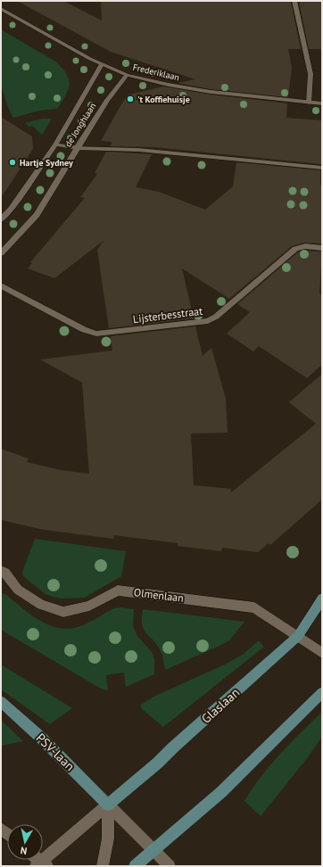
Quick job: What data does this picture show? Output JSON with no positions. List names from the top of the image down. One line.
{"streets":{"main road":["Glaslaan","PSV-laan"],"street":["Frederiklaan","de Jonghlaan","Lijsterbesstraat","Olmenlaan"]},"crossings":[["Frederiklaan","de Jonghlaan"],["Olmenlaan","Glaslaan"],["Glaslaan","PSV-laan"]],"places":["'t Koffiehuisje","Hartje Sydney"],"north":"bottom"}
